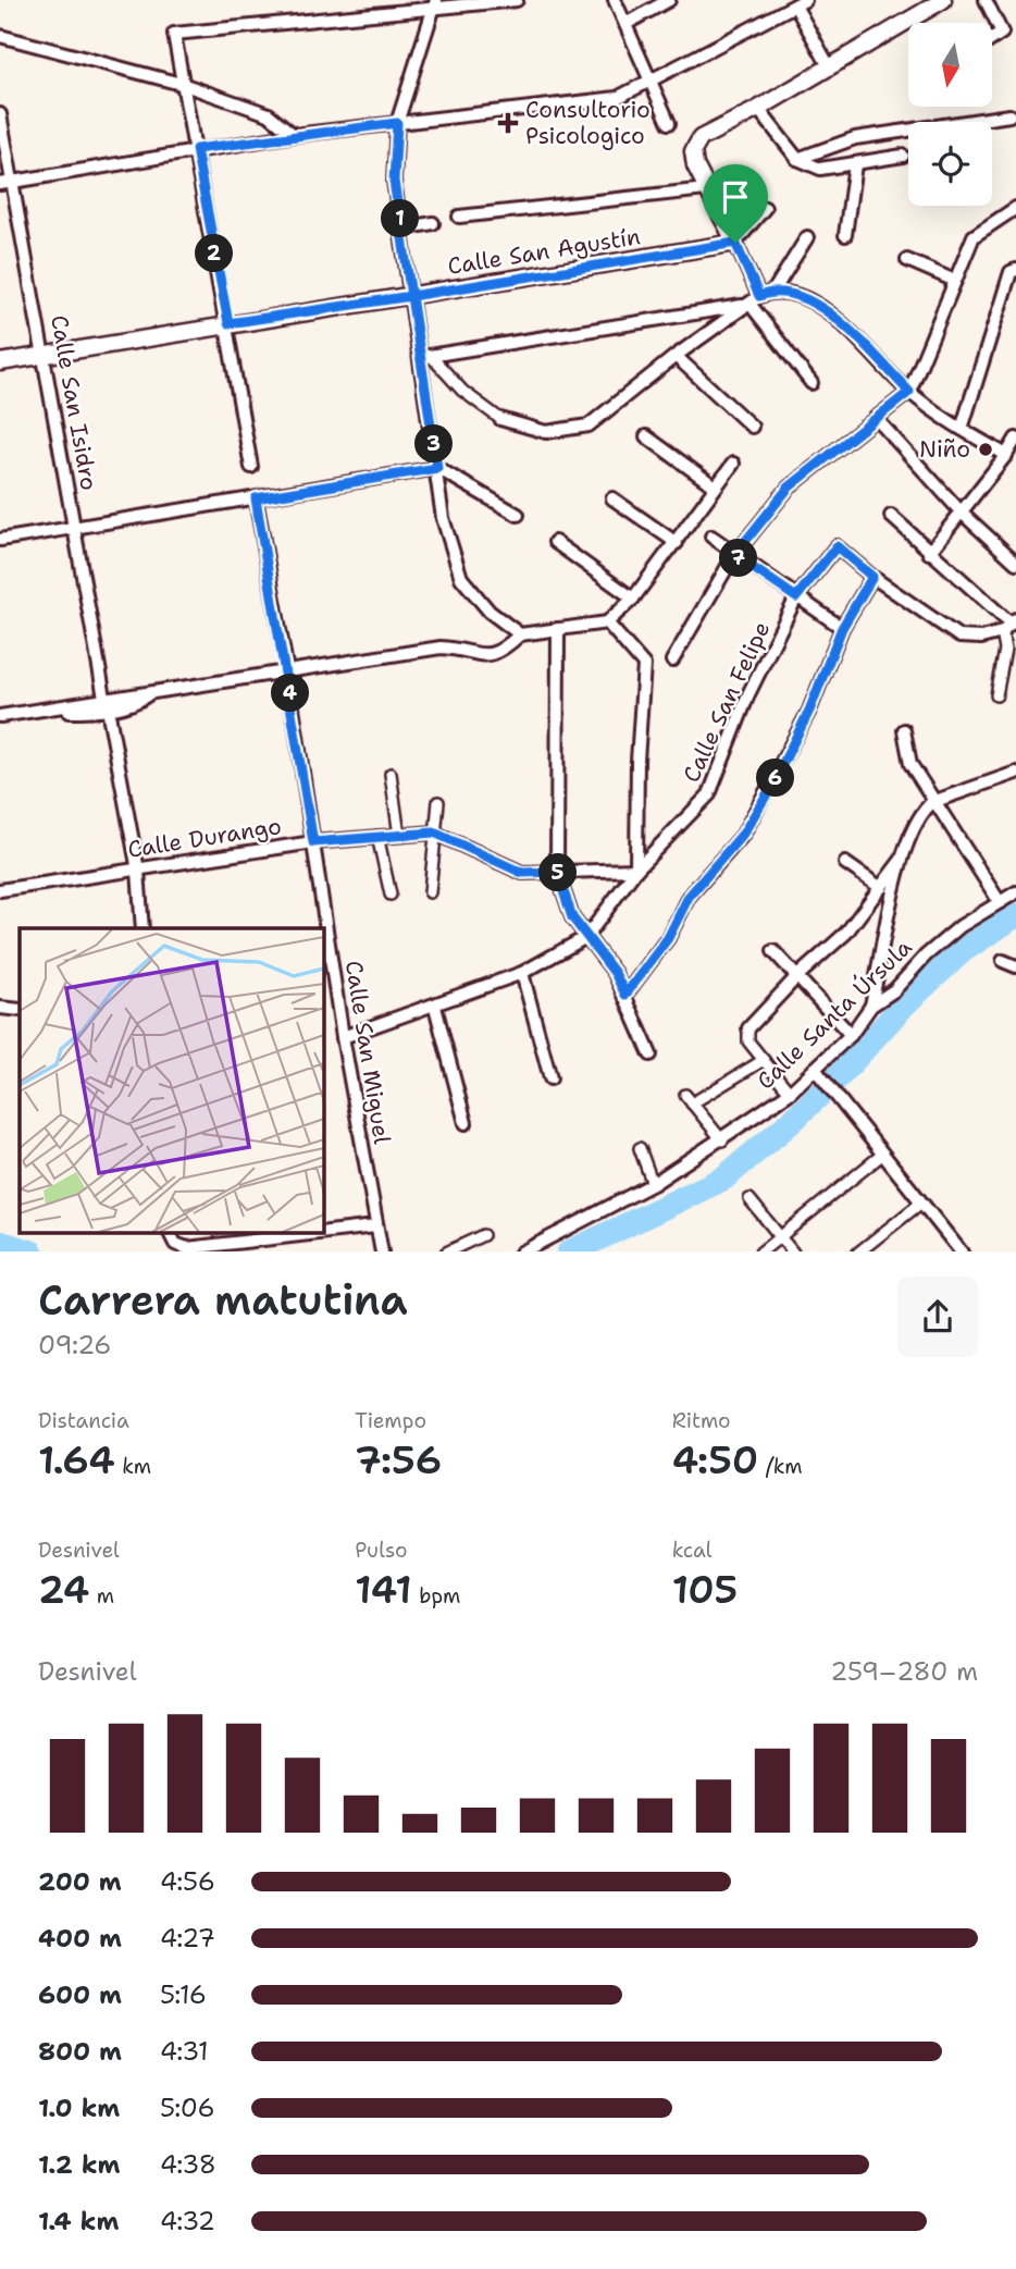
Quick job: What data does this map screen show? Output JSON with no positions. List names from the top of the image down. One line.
{"streets":{"street":["Calle San Agustín","Calle San Isidro","Calle San Felipe","Calle Durango","Calle Santa Úrsula","Calle San Miguel"]},"crossings":[["Calle San Agustín","Calle San Isidro"],["Calle San Isidro","Calle Durango"],["Calle San Felipe","Calle Durango"],["Calle Durango","Calle San Miguel"]],"places":{"health":["Consultorio Psicologico"],"other":["Niño"]},"north":"bottom","page":{"pins":["1","2","3","7","4","6","5"],"heading":["Carrera matutina","09:26"],"stats":[["Distancia","1.64 km"],["Tiempo","7:56"],["Ritmo","4:50 /km"],["Desnivel","24 m"],["Pulso","141 bpm"],["kcal","105"]],"chart":["Desnivel","259–280 m"],"list":[{"name":"200 m","note":"4:56"},{"name":"400 m","note":"4:27"},{"name":"600 m","note":"5:16"},{"name":"800 m","note":"4:31"},{"name":"1.0 km","note":"5:06"},{"name":"1.2 km","note":"4:38"},{"name":"1.4 km","note":"4:32"}]}}
